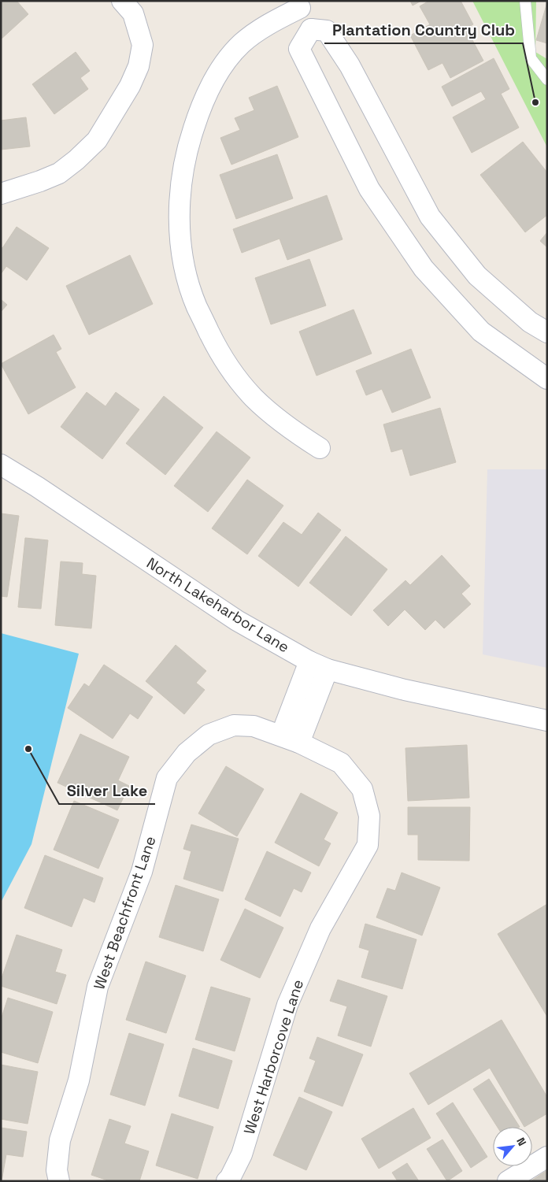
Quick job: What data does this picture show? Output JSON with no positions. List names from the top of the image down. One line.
{"streets":{"street":["North Lakeharbor Lane","West Beachfront Lane","West Harborcove Lane"]},"crossings":[["West Beachfront Lane","West Harborcove Lane"]],"places":["Plantation Country Club","Silver Lake"],"north":"top right"}
